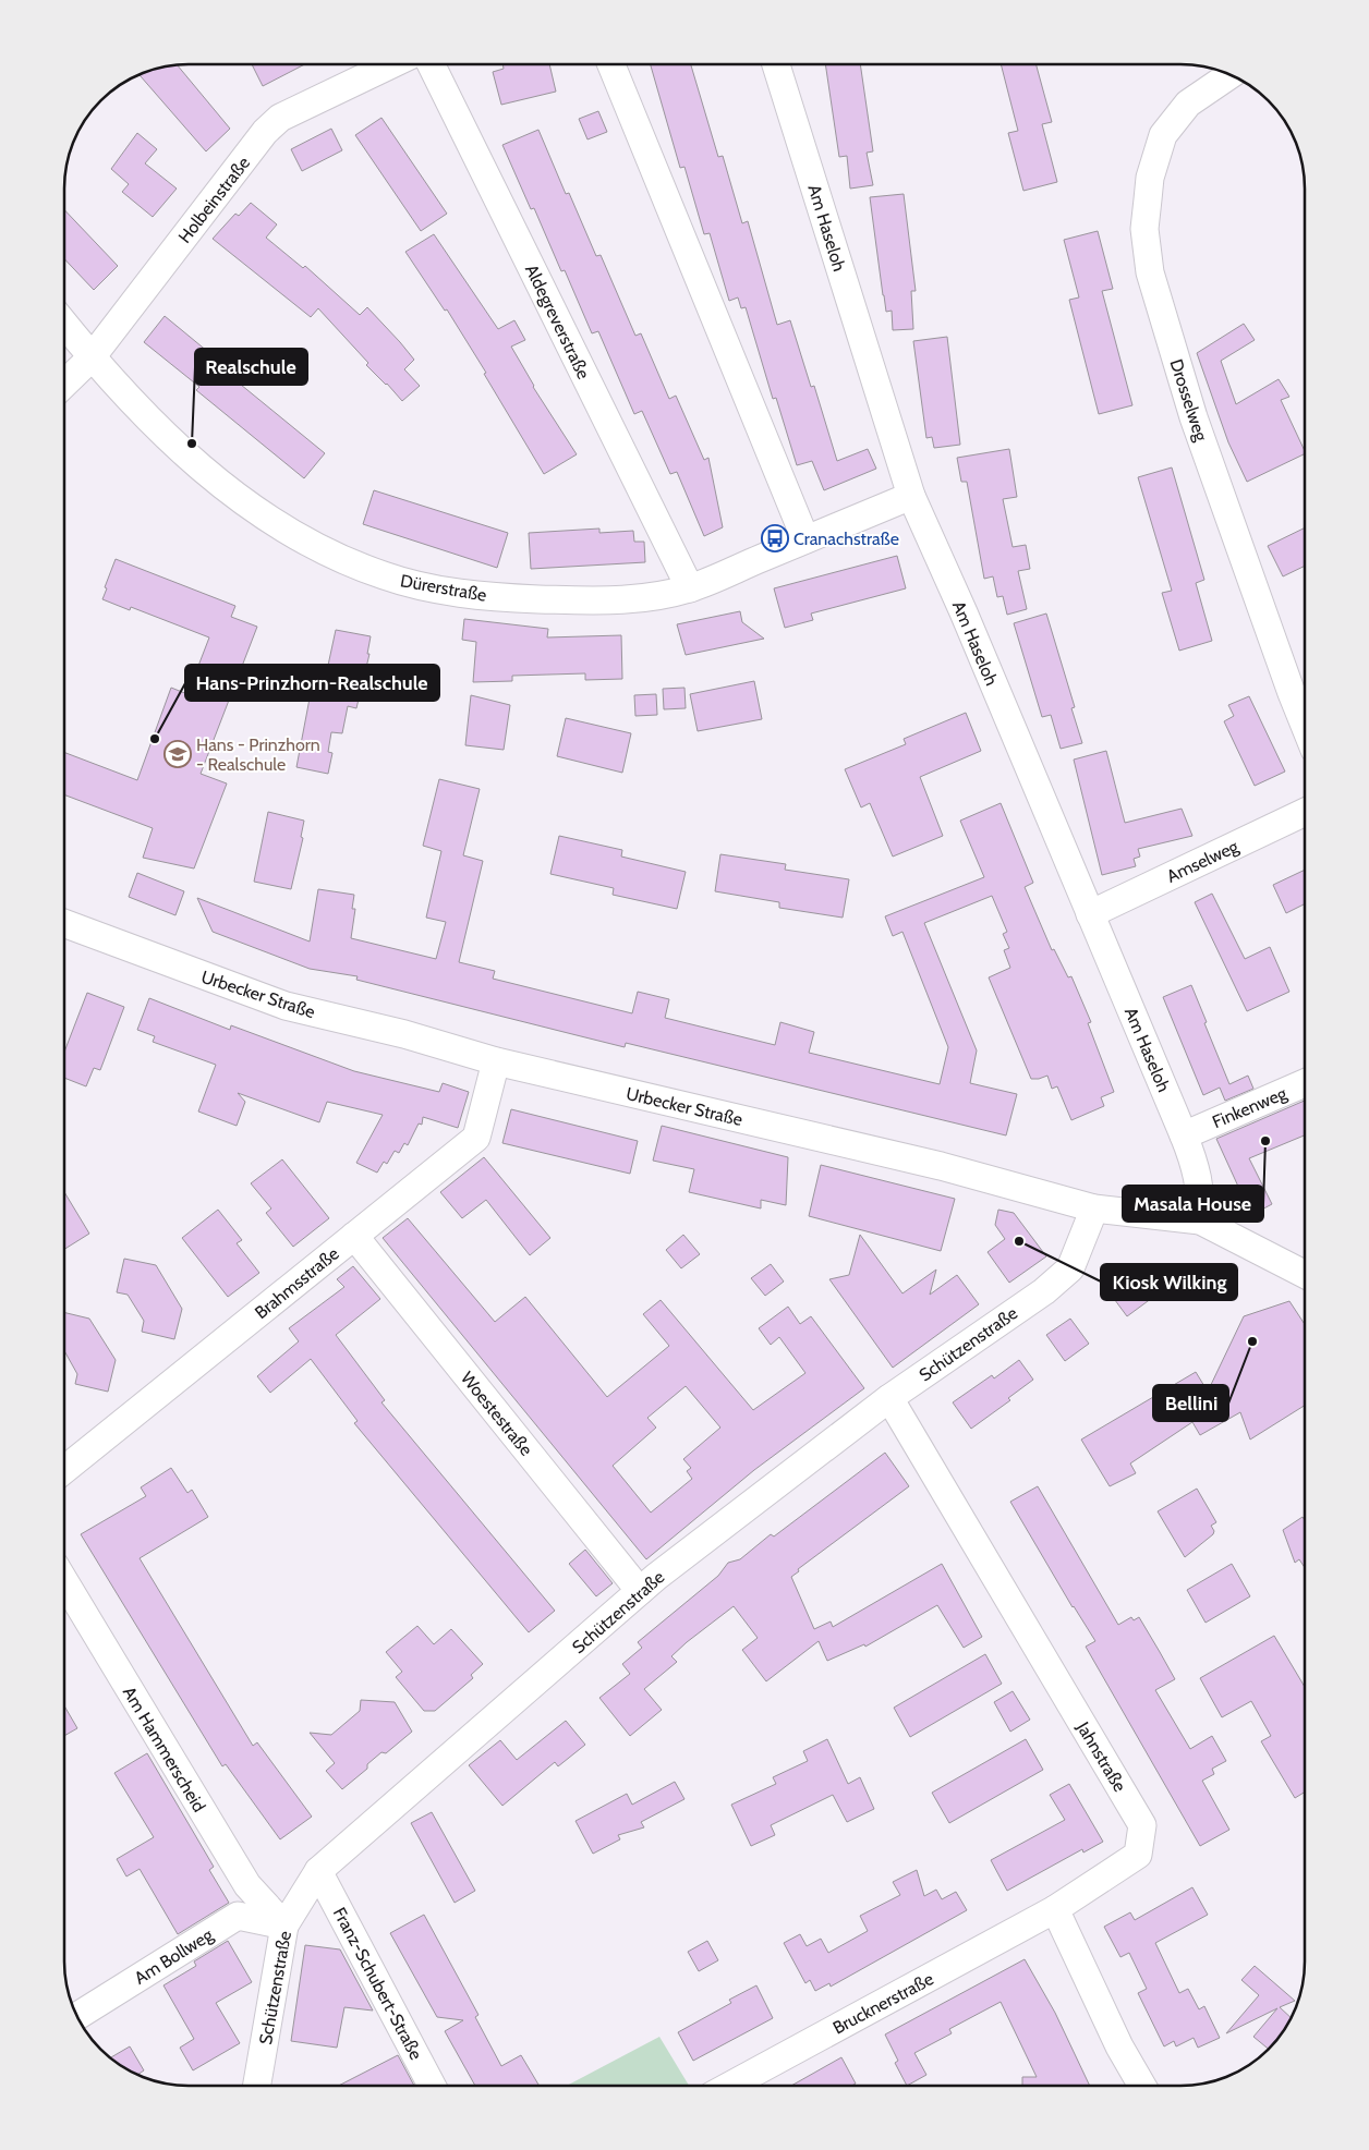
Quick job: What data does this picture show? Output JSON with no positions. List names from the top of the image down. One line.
{"streets":{"street":["Holbeinstraße","Am Haseloh","Aldegreverstraße","Drosselweg","Dürerstraße","Amselweg","Urbecker Straße","Finkenweg","Brahmsstraße","Schützenstraße","Woestestraße","Am Hammerscheid","Jahnstraße","Am Bollweg","Franz-Schubert-Straße","Brucknerstraße"]},"crossings":[["Holbeinstraße","Dürerstraße"],["Am Haseloh","Dürerstraße"],["Am Haseloh","Amselweg"],["Am Haseloh","Urbecker Straße"],["Am Haseloh","Finkenweg"],["Aldegreverstraße","Dürerstraße"],["Urbecker Straße","Brahmsstraße"],["Urbecker Straße","Schützenstraße"],["Brahmsstraße","Woestestraße"],["Schützenstraße","Woestestraße"],["Schützenstraße","Am Hammerscheid"],["Schützenstraße","Jahnstraße"],["Schützenstraße","Am Bollweg"],["Schützenstraße","Franz-Schubert-Straße"],["Am Hammerscheid","Am Bollweg"],["Jahnstraße","Brucknerstraße"]],"places":{"other":["Realschule","Hans-Prinzhorn-Realschule","Masala House","Kiosk Wilking","Bellini"],"bus stop":["Cranachstraße"],"school or university":["Hans - Prinzhorn - Realschule"]}}
